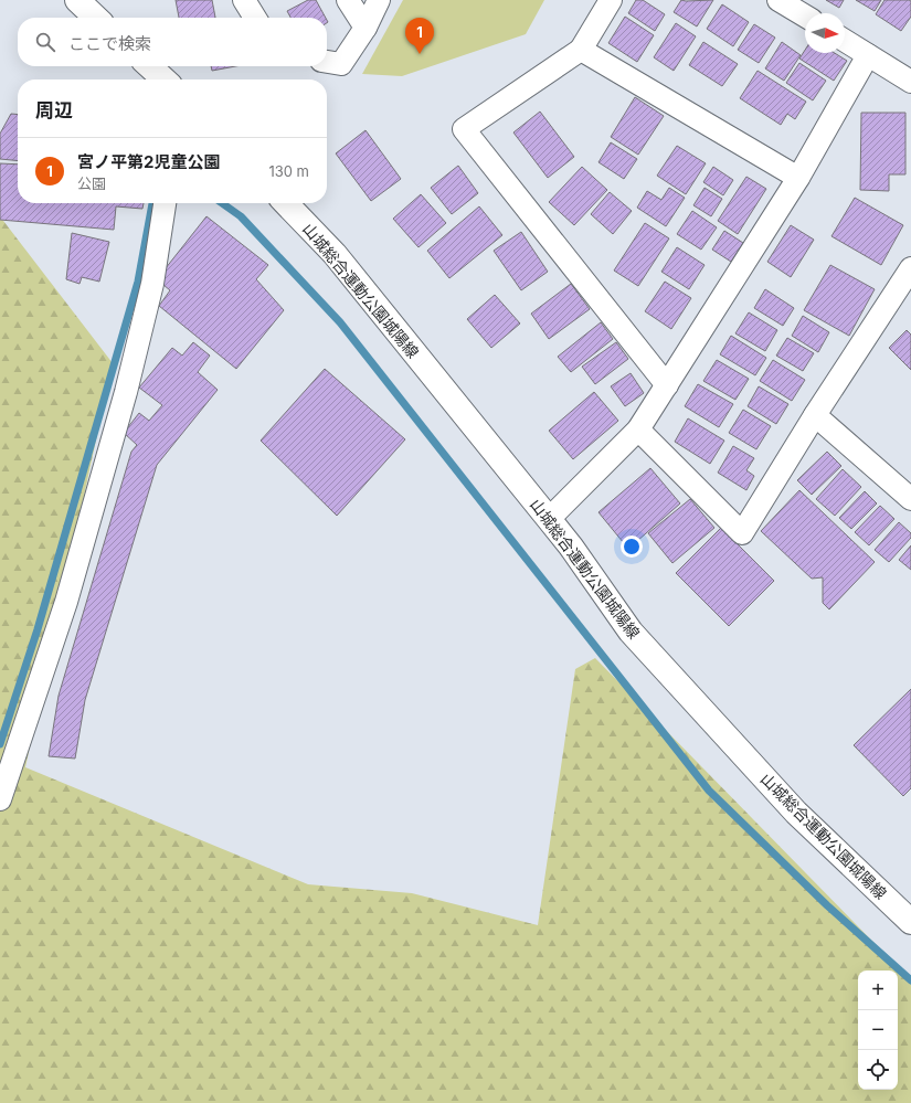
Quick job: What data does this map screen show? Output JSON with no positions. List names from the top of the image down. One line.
{"streets":{"main road":["山城総合運動公園城陽線"]},"north":"right","page":{"pins":"1","search":"ここで検索","heading":"周辺","list":[{"mark":"1","name":"宮ノ平第2児童公園","note":"公園","value":"130 m"}],"map_buttons":["+","−"]}}
